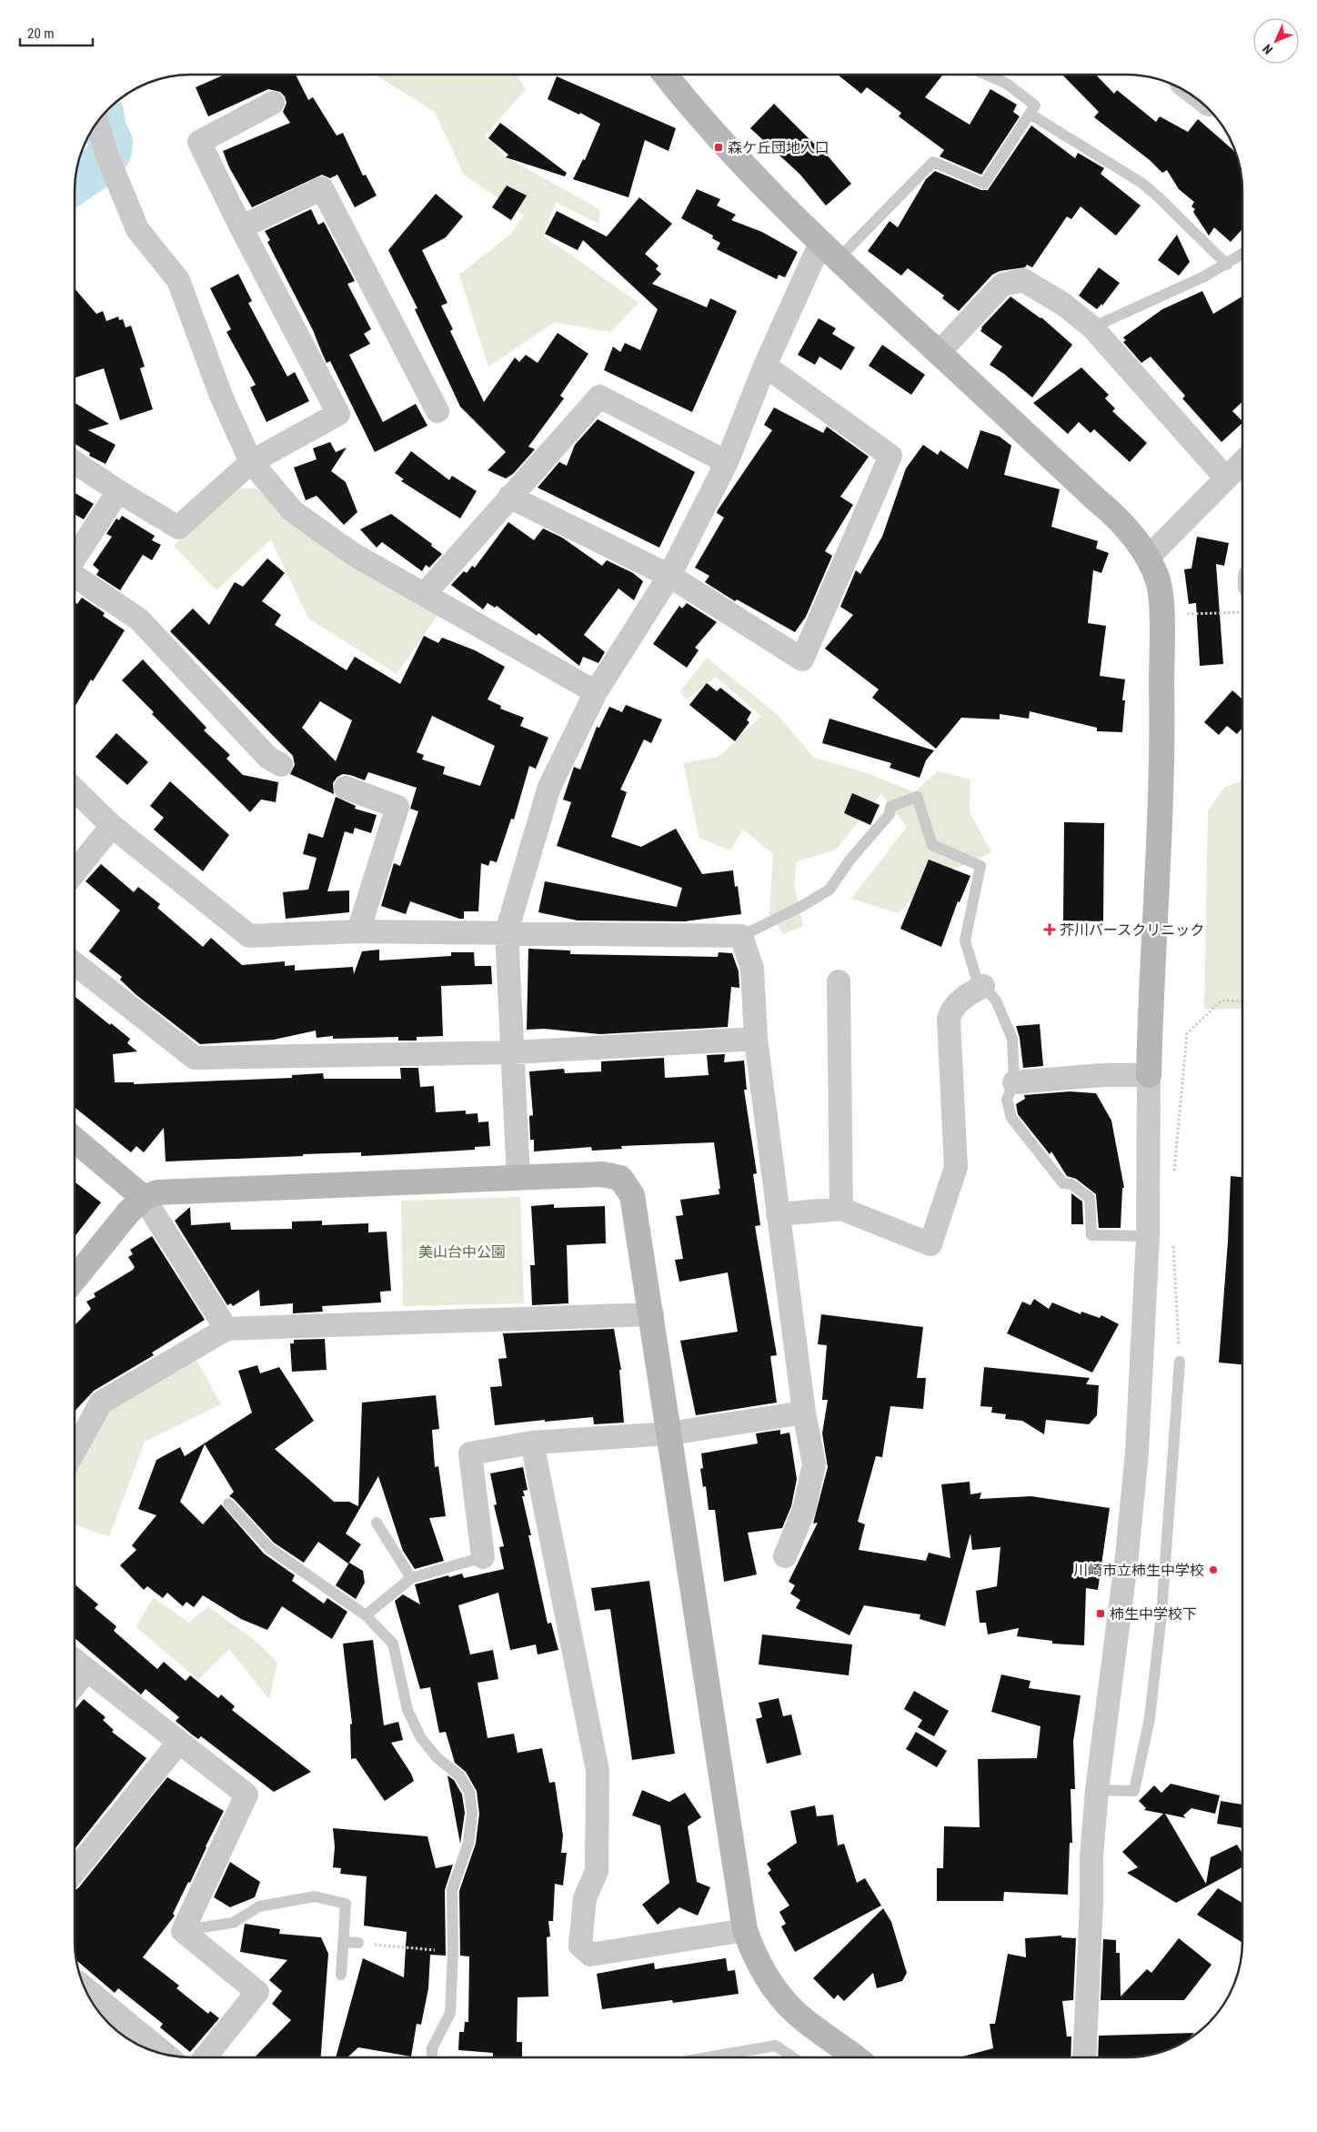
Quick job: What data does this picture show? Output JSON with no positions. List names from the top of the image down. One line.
{"parks":["美山台中公園"],"places":{"transit":["森ケ丘団地入口","柿生中学校下"],"health":["芥川バースクリニック"],"other":["川崎市立柿生中学校"]},"scale_bar":"20 m","north":"bottom left"}
